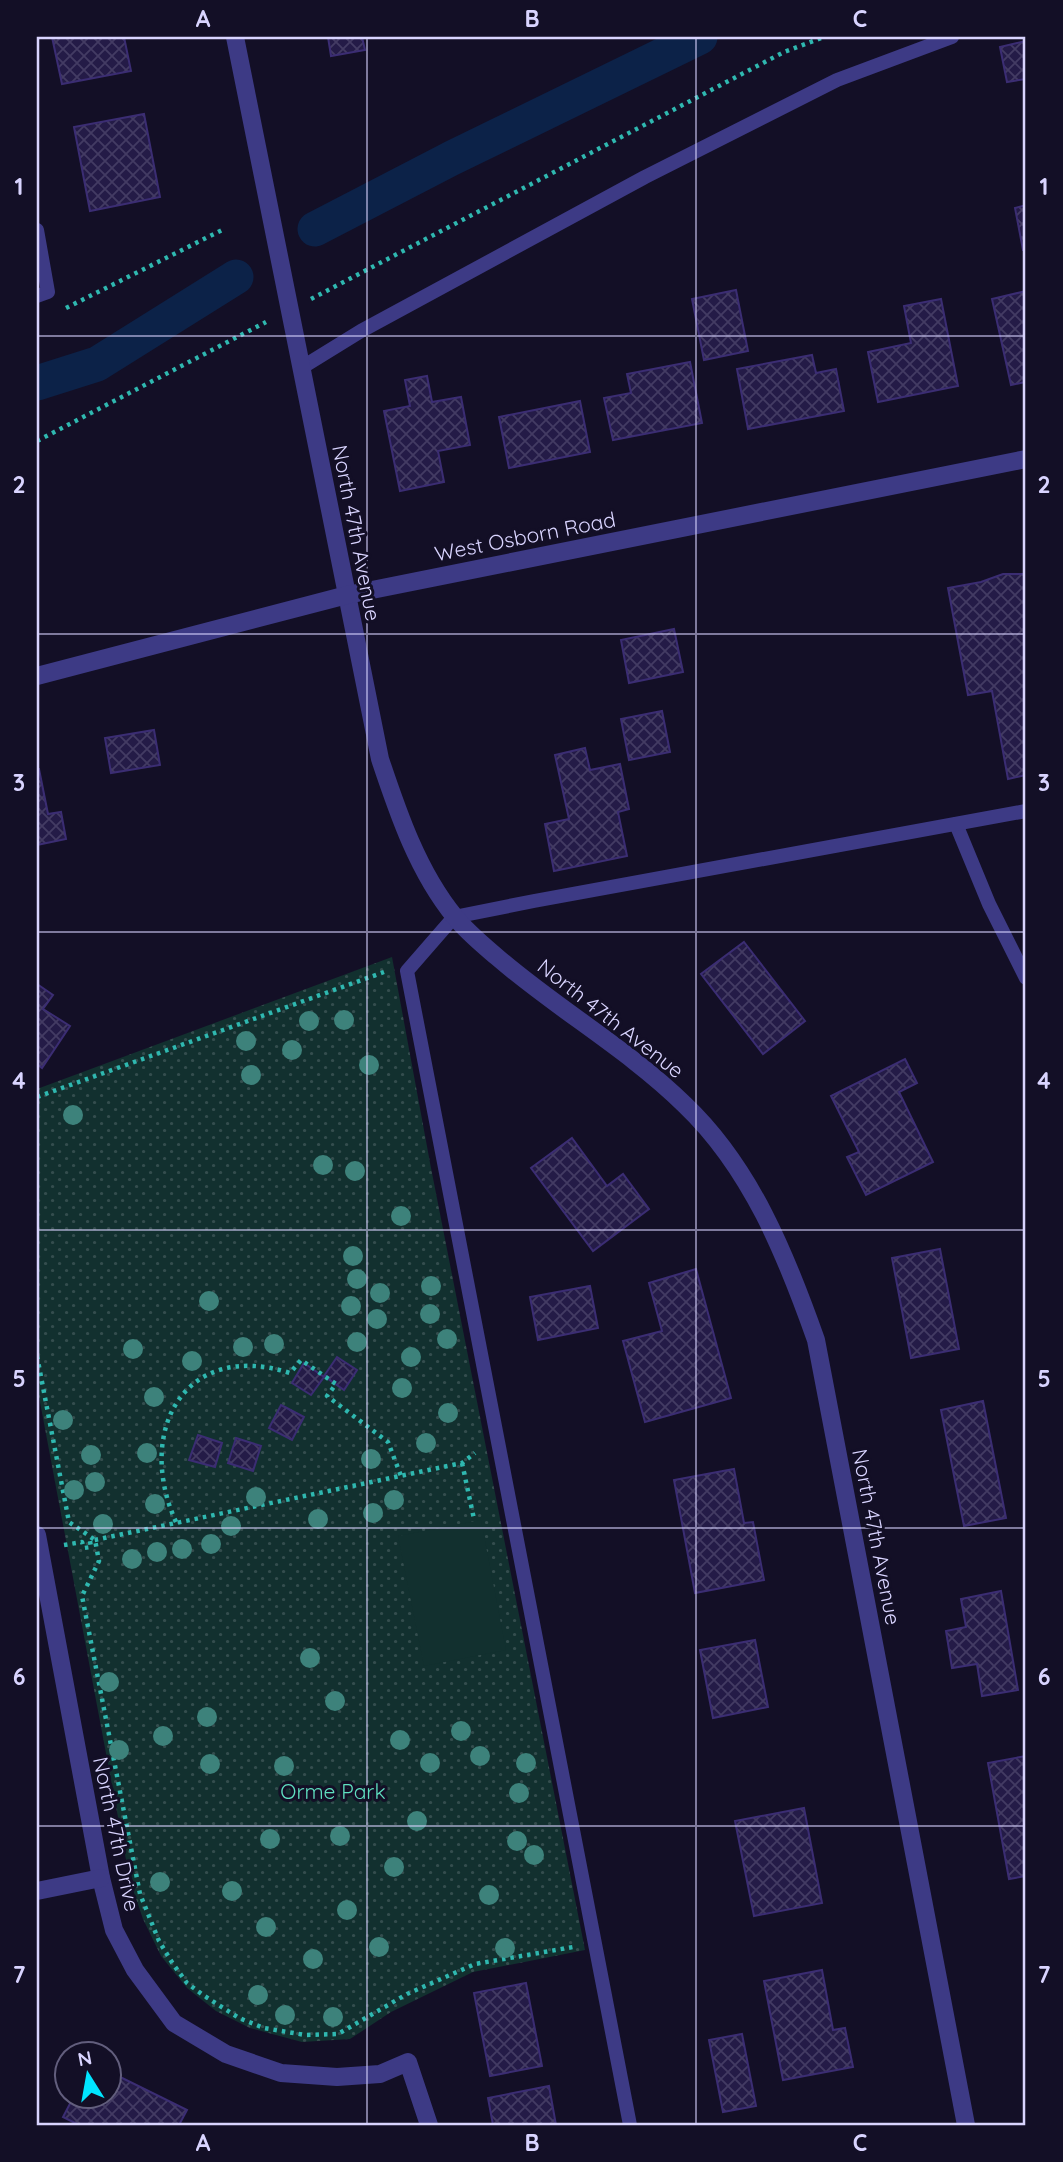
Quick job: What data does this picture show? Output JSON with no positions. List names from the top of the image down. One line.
{"streets":{"street":["North 47th Avenue","West Osborn Road","North 47th Drive"]},"crossings":[["North 47th Avenue","West Osborn Road"]],"parks":["Orme Park"],"north":"top","grid":{"columns":["A","B","C"],"rows":["1","2","3","4","5","6","7"]}}
